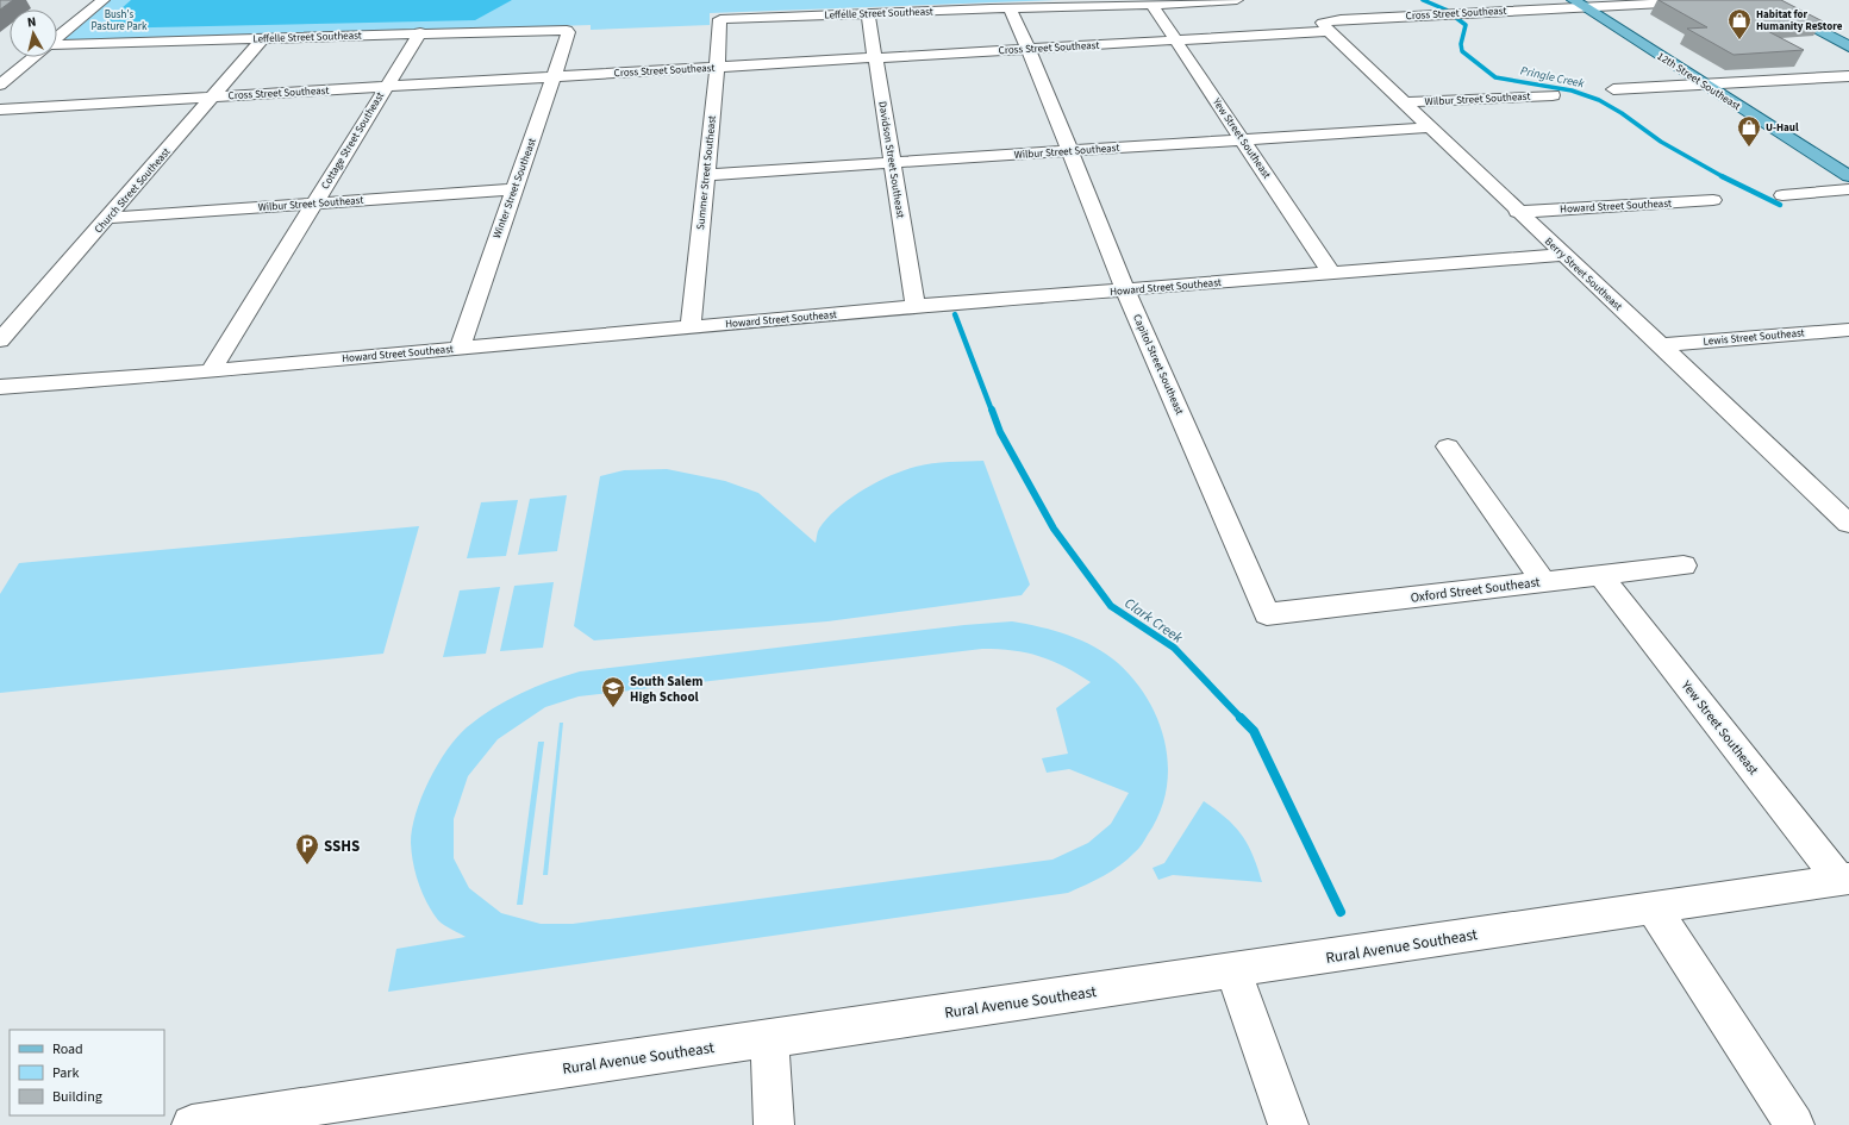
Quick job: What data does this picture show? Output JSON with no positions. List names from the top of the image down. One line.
{"streets":{"main road":["12th Street Southeast"],"street":["Leffelle Street Southeast","Cross Street Southeast","Wilbur Street Southeast","Yew Street Southeast","Cottage Street Southeast","Davidson Street Southeast","Summer Street Southeast","Winter Street Southeast","Church Street Southeast","Howard Street Southeast","Berry Street Southeast","Lewis Street Southeast","Capitol Street Southeast","Oxford Street Southeast","Rural Avenue Southeast"]},"crossings":[["Leffelle Street Southeast","Yew Street Southeast"],["Leffelle Street Southeast","Cottage Street Southeast"],["Leffelle Street Southeast","Davidson Street Southeast"],["Leffelle Street Southeast","Summer Street Southeast"],["Leffelle Street Southeast","Winter Street Southeast"],["Leffelle Street Southeast","Church Street Southeast"],["Leffelle Street Southeast","Capitol Street Southeast"],["Cross Street Southeast","12th Street Southeast"],["Cross Street Southeast","Yew Street Southeast"],["Cross Street Southeast","Cottage Street Southeast"],["Cross Street Southeast","Davidson Street Southeast"],["Cross Street Southeast","Summer Street Southeast"],["Cross Street Southeast","Winter Street Southeast"],["Cross Street Southeast","Church Street Southeast"],["Cross Street Southeast","Berry Street Southeast"],["Cross Street Southeast","Capitol Street Southeast"],["Wilbur Street Southeast","Yew Street Southeast"],["Wilbur Street Southeast","Cottage Street Southeast"],["Wilbur Street Southeast","Davidson Street Southeast"],["Wilbur Street Southeast","Summer Street Southeast"],["Wilbur Street Southeast","Winter Street Southeast"],["Wilbur Street Southeast","Church Street Southeast"],["Wilbur Street Southeast","Berry Street Southeast"],["Wilbur Street Southeast","Capitol Street Southeast"],["Yew Street Southeast","Howard Street Southeast"],["Yew Street Southeast","Oxford Street Southeast"],["Yew Street Southeast","Rural Avenue Southeast"],["Cottage Street Southeast","Howard Street Southeast"],["Davidson Street Southeast","Howard Street Southeast"],["Summer Street Southeast","Howard Street Southeast"],["Winter Street Southeast","Howard Street Southeast"],["Howard Street Southeast","Berry Street Southeast"],["Howard Street Southeast","Capitol Street Southeast"],["Berry Street Southeast","Lewis Street Southeast"],["Capitol Street Southeast","Oxford Street Southeast"]],"water":["Pringle Creek","Clark Creek"],"parks":["Bush's Pasture Park"],"places":{"shop":["Habitat for Humanity ReStore","U-Haul"],"school or university":["South Salem High School"],"parking":["SSHS"]},"legend":["Road","Park","Building"],"north":"top"}
